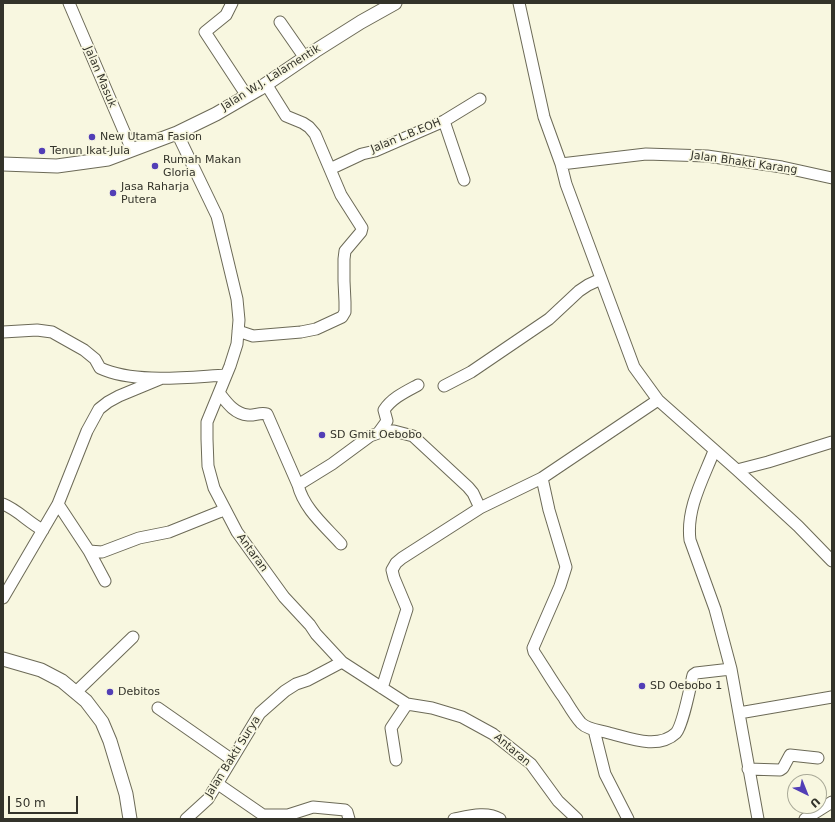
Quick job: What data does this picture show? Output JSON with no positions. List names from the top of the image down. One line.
{"streets":{"main road":["Jalan W.J. Lalamentik"],"street":["Jalan Masuk","Jalan L.B.EOH","Jalan Bhakti Karang","Antaran","Jalan Bakti Surya"]},"crossings":[["Jalan Masuk","Jalan W.J. Lalamentik"],["Jalan W.J. Lalamentik","Antaran"],["Antaran","Jalan Bakti Surya"]],"places":["New Utama Fasion","Tenun Ikat Jula","Rumah Makan Gloria","Jasa Raharja Putera","SD Gmit Oebobo","SD Oebobo 1","Debitos"],"scale_bar":"50 m","north":"bottom right"}
